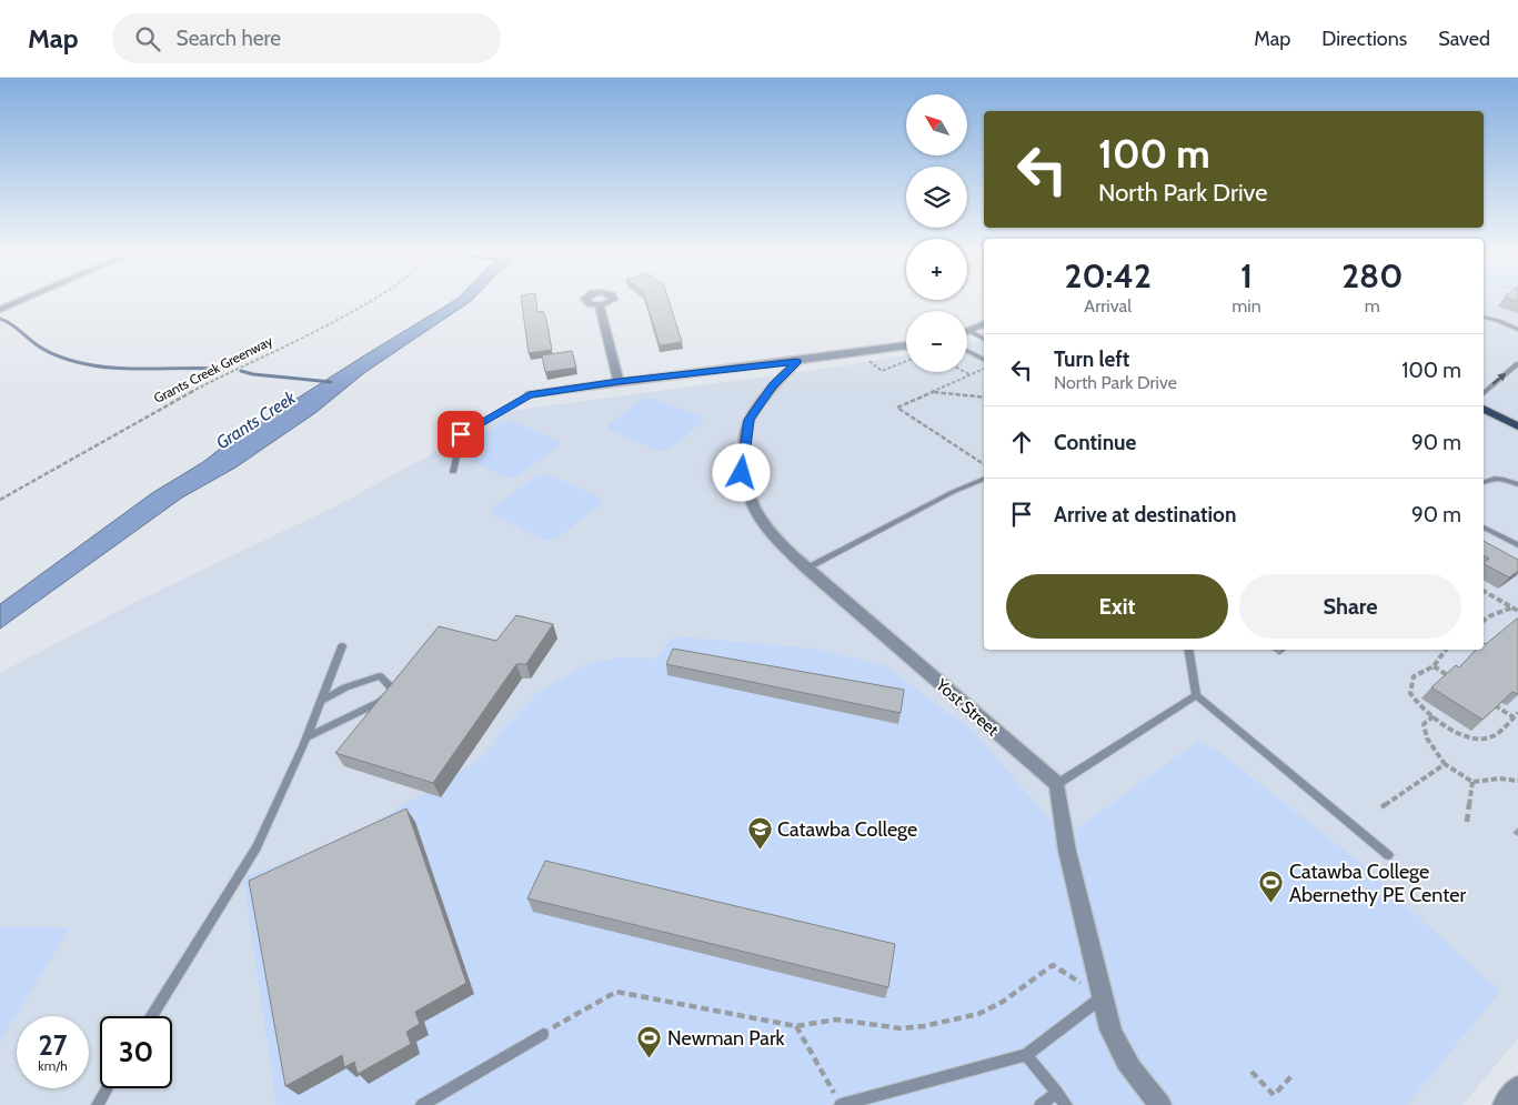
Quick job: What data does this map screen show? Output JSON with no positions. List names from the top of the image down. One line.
{"streets":{"street":["Yost Street"],"path":["Grants Creek Greenway"]},"water":["Grants Creek"],"places":{"school or university":["Catawba College"],"sports":["Catawba College Abernethy PE Center","Newman Park"]},"north":"top left","page":{"header":"Map","search":"Search here","nav":["Map","Directions","Saved"],"map_buttons":["+","−"],"turn":["100 m","North Park Drive"],"eta":["20:42","Arrival","1","min","280","m"],"list":[{"name":"Turn left","note":"North Park Drive","value":"100 m"},{"name":"Continue","value":"90 m"},{"name":"Arrive at destination","value":"90 m"}],"buttons":["Exit","Share"],"speed":"27 km/h","limit":"30"}}
